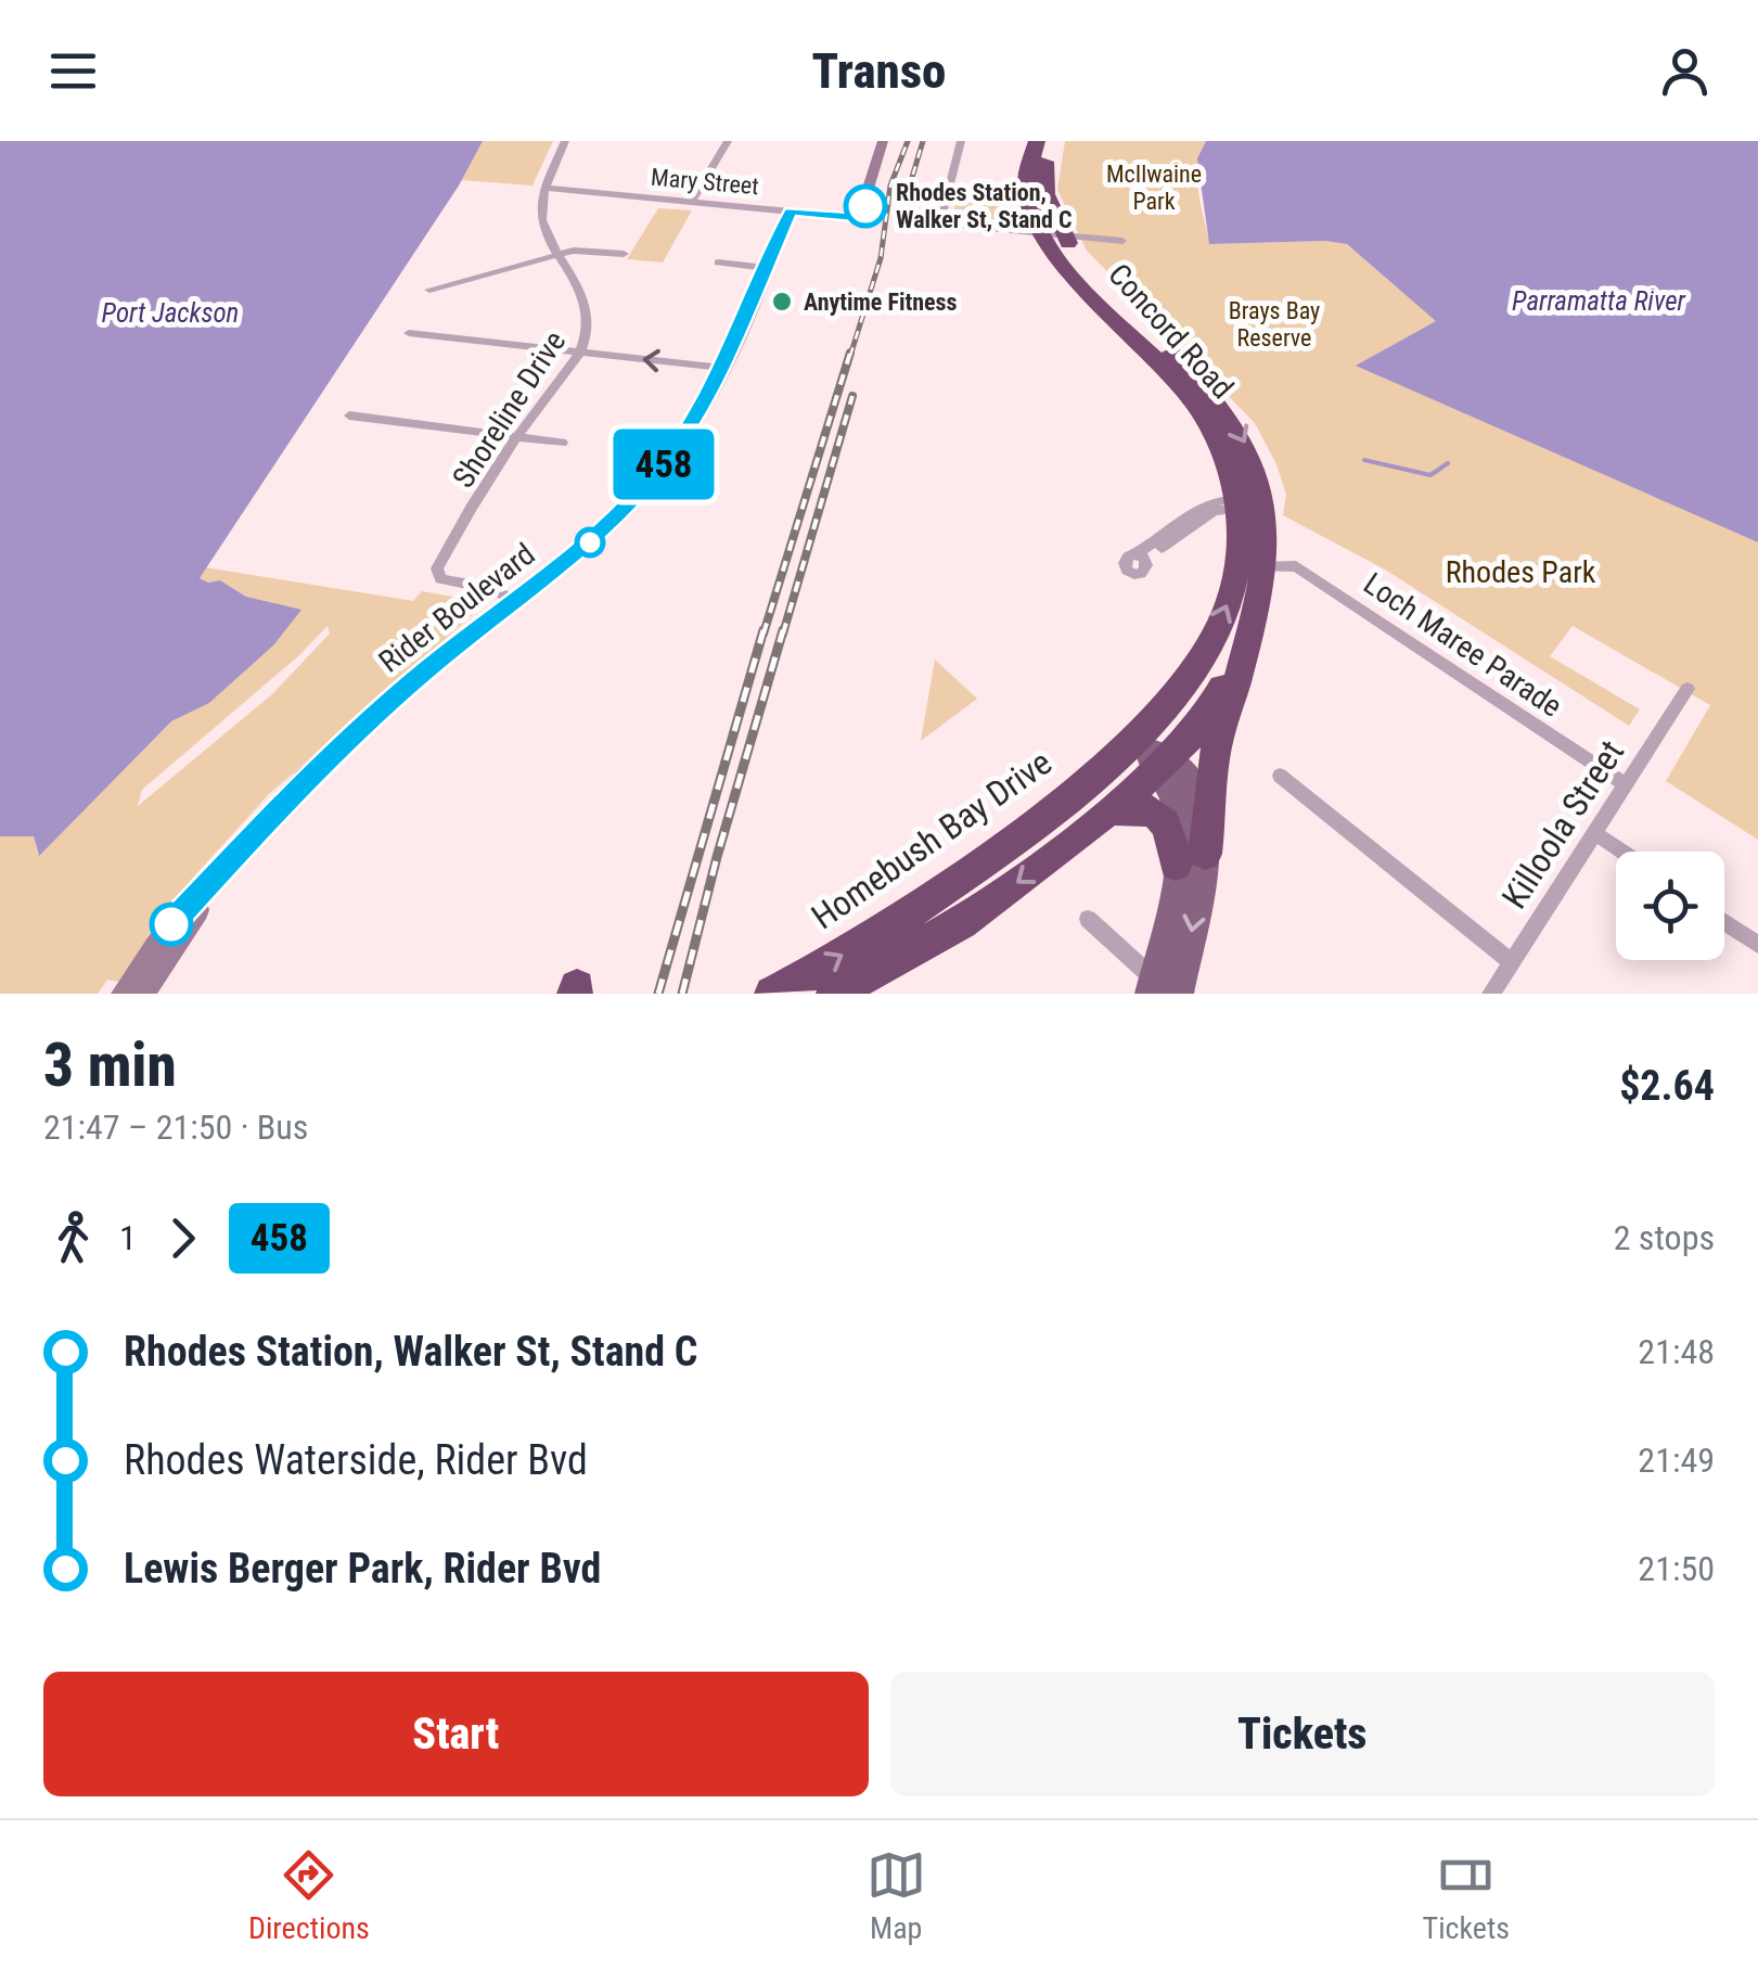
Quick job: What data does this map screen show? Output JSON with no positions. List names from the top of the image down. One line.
{"streets":{"highway":["Concord Road","Homebush Bay Drive"],"street":["Mary Street","Shoreline Drive","Rider Boulevard","Loch Maree Parade","Killoola Street"]},"crossings":[["Mary Street","Shoreline Drive"],["Mary Street","Rider Boulevard"],["Concord Road","Loch Maree Parade"],["Concord Road","Homebush Bay Drive"],["Shoreline Drive","Rider Boulevard"],["Loch Maree Parade","Killoola Street"]],"water":["Parramatta River","Port Jackson"],"parks":["McIlwaine Park","Brays Bay Reserve","Rhodes Park"],"places":["Rhodes Station, Walker St, Stand C","Anytime Fitness"],"lines":["bus line 458"],"page":{"header":"Transo","on_map":"458","heading":["3 min","21:47 – 21:50 · Bus","$2.64"],"legs":["1","458","2 stops"],"list":[{"name":"Rhodes Station, Walker St, Stand C","value":"21:48"},{"name":"Rhodes Waterside, Rider Bvd","value":"21:49"},{"name":"Lewis Berger Park, Rider Bvd","value":"21:50"}],"buttons":["Start","Tickets"],"tabs":["Directions","Map","Tickets"]}}
